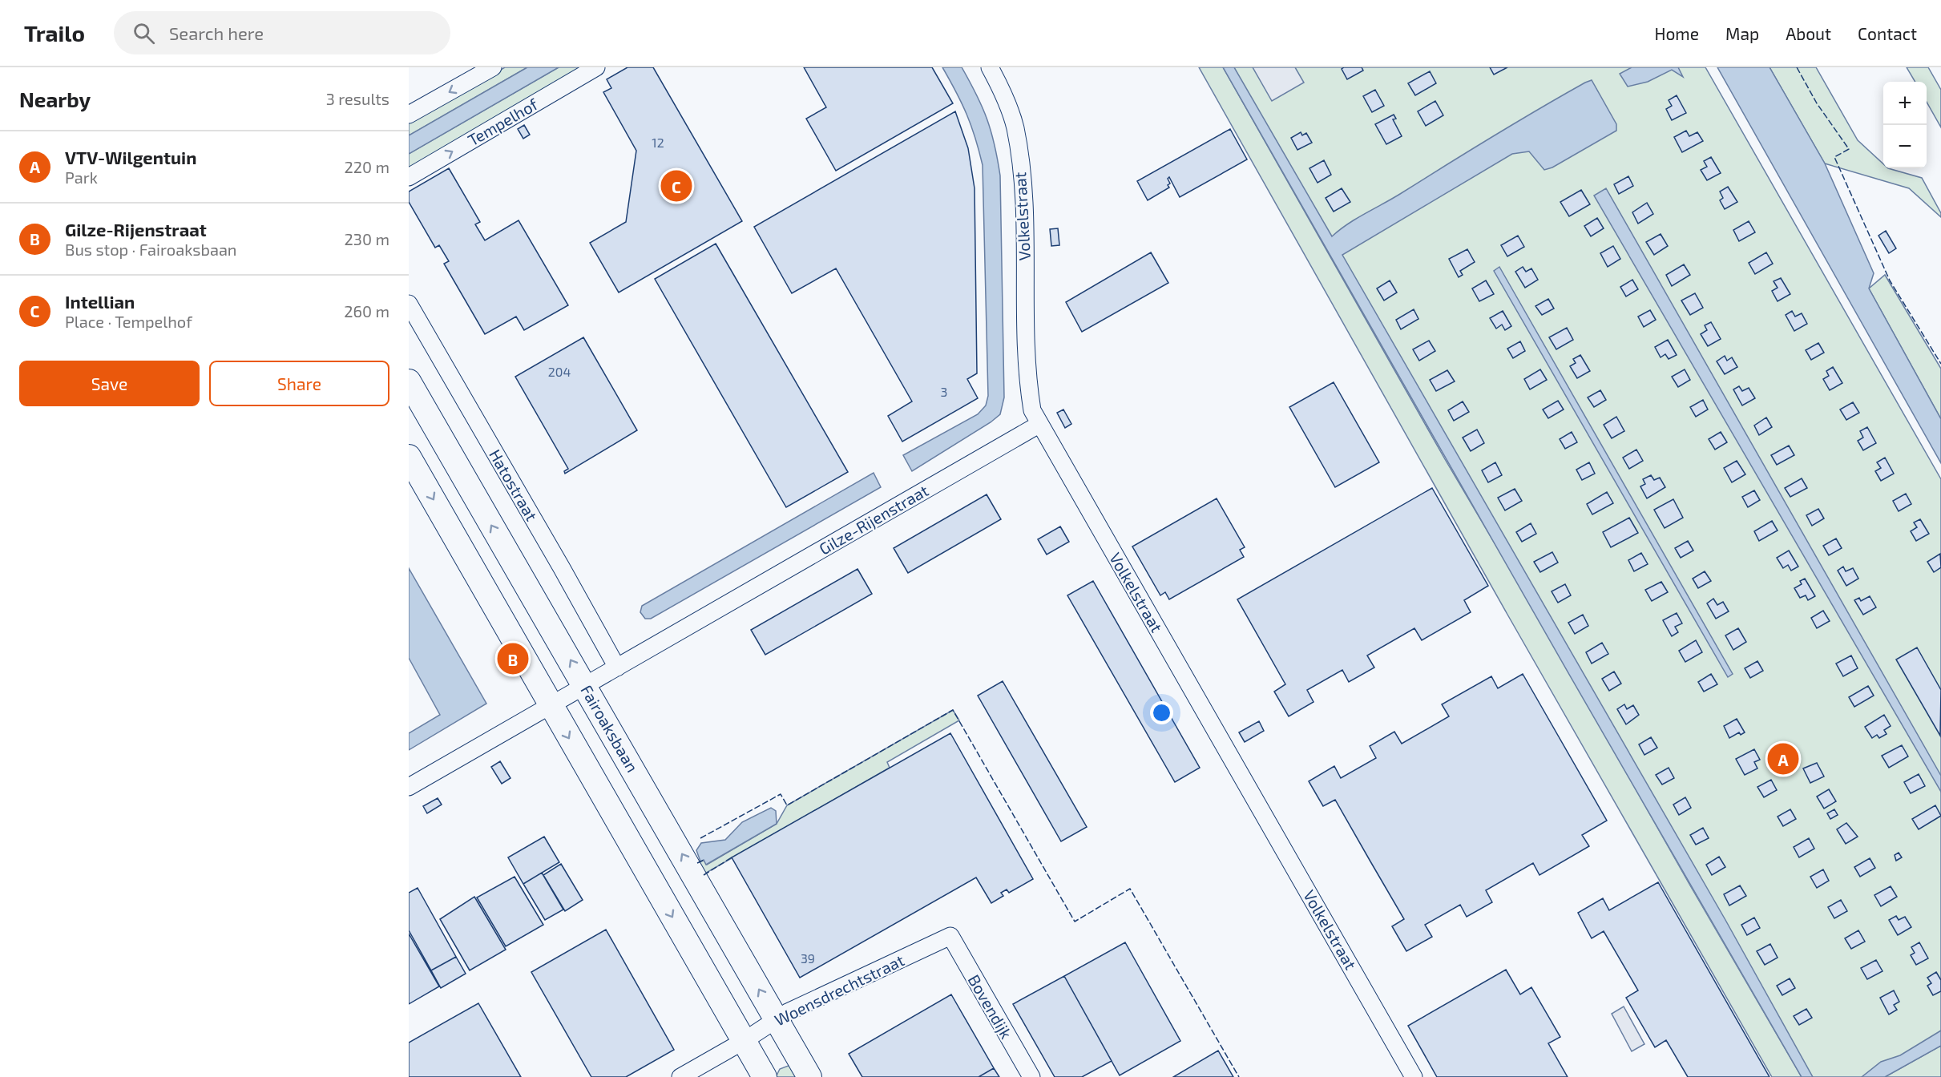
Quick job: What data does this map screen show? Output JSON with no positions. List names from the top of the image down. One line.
{"streets":{"main road":["Fairoaksbaan"],"street":["Tempelhof","Volkelstraat","Hatostraat","Gilze-Rijenstraat","Woensdrechtstraat","Bovendijk"]},"crossings":[["Volkelstraat","Gilze-Rijenstraat"],["Hatostraat","Gilze-Rijenstraat"],["Gilze-Rijenstraat","Fairoaksbaan"],["Fairoaksbaan","Woensdrechtstraat"],["Woensdrechtstraat","Bovendijk"]],"house_numbers":["12","204","3","39"],"page":{"header":"Trailo","search":"Search here","nav":["Home","Map","About","Contact"],"heading":["Nearby","3 results"],"map_buttons":["+","−"],"list":[{"mark":"A","name":"VTV-Wilgentuin","note":"Park","value":"220 m"},{"mark":"B","name":"Gilze-Rijenstraat","note":"Bus stop · Fairoaksbaan","value":"230 m"},{"mark":"C","name":"Intellian","note":"Place · Tempelhof","value":"260 m"}],"pins":["C","B","A"],"buttons":["Save","Share"]}}
